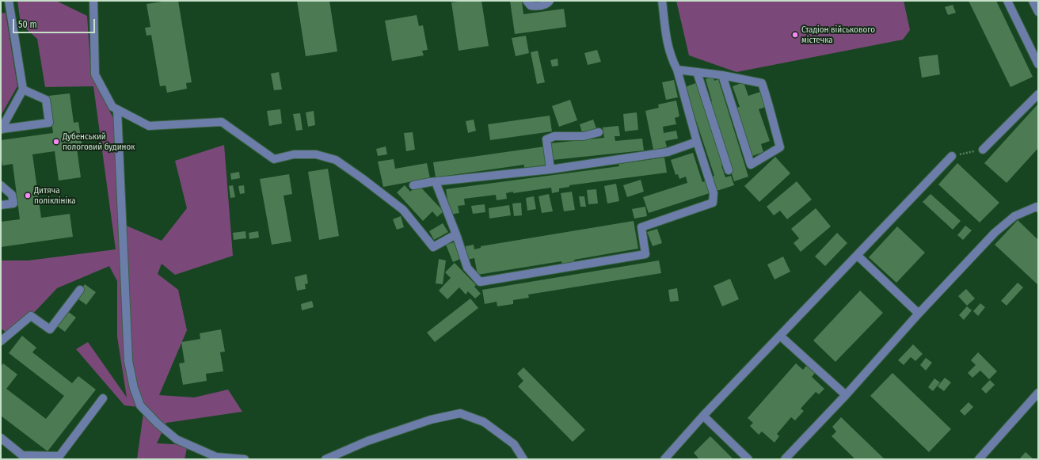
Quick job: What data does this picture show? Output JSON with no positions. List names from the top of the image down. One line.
{"places":["Стадіон військового містечка","Дубенський пологовий будинок","Дитяча поліклініка"],"scale_bar":"50 m"}
